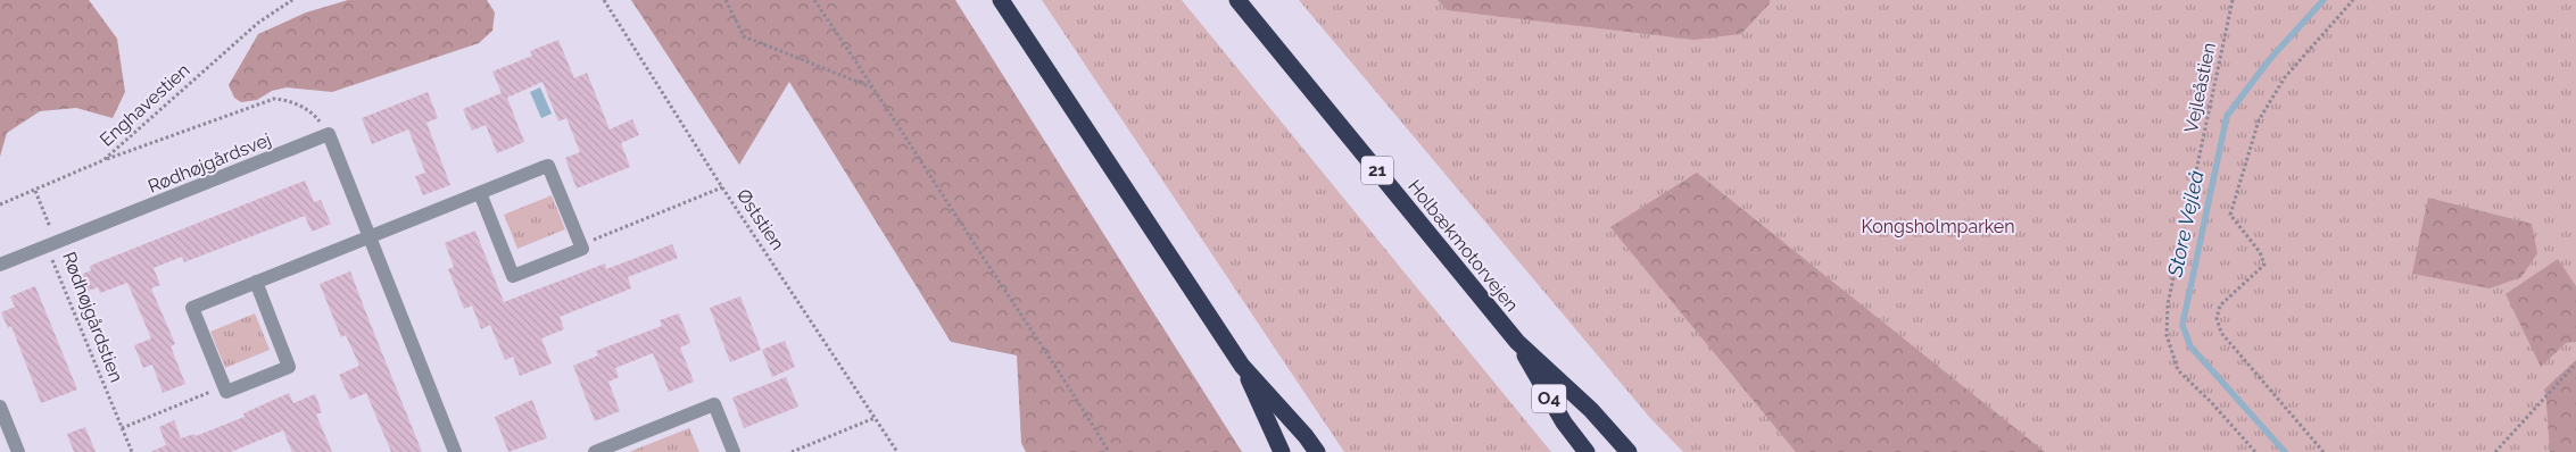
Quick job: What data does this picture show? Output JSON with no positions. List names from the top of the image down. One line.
{"streets":{"highway":["21","Holbækmotorvejen","O4"],"street":["Rødhøjgårdsvej"],"path":["Vejleåstien","Enghavestien","Øststien","Rødhøjgårdstien"]},"crossings":[["Enghavestien","Rødhøjgårdstien"],["Rødhøjgårdsvej","Rødhøjgårdstien"],["Holbækmotorvejen","O4"]],"water":["Store Vejleå"],"parks":["Kongsholmparken"]}
